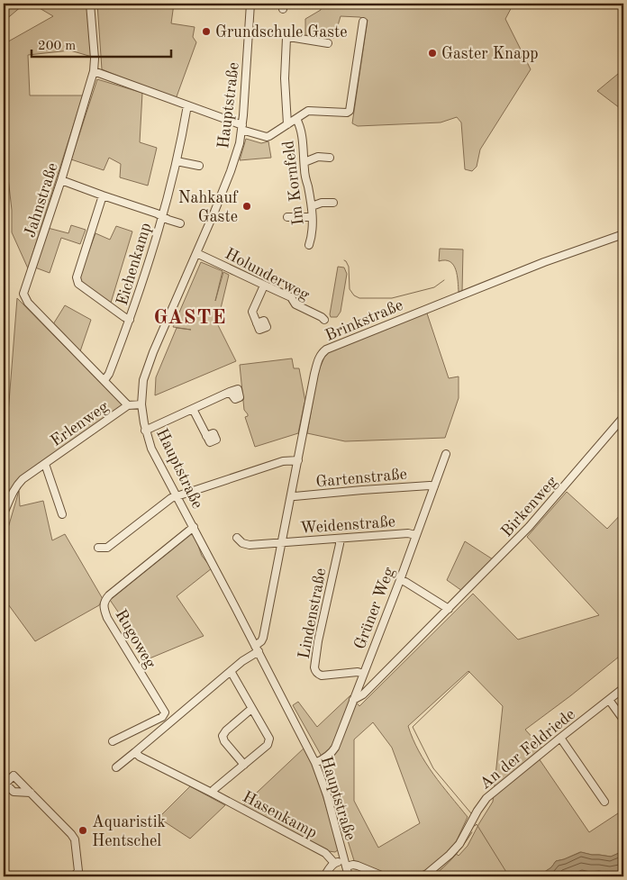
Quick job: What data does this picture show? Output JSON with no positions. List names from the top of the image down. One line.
{"streets":{"street":["Hauptstraße","Im Kornfeld","Jahnstraße","Eichenkamp","Holunderweg","Brinkstraße","Erlenweg","Gartenstraße","Birkenweg","Weidenstraße","Grüner Weg","Lindenstraße","Rugoweg","An der Feldriede","Hasenkamp"]},"crossings":[["Hauptstraße","Holunderweg"],["Hauptstraße","Brinkstraße"],["Hauptstraße","Grüner Weg"],["Hauptstraße","Rugoweg"],["Jahnstraße","Eichenkamp"],["Jahnstraße","Erlenweg"],["Brinkstraße","Gartenstraße"],["Brinkstraße","Weidenstraße"],["Gartenstraße","Grüner Weg"],["Birkenweg","Grüner Weg"],["Weidenstraße","Grüner Weg"],["Weidenstraße","Lindenstraße"],["Grüner Weg","Lindenstraße"]],"districts":["GASTE"],"places":["Grundschule Gaste","Gaster Knapp","Nahkauf Gaste","Aquaristik Hentschel"],"scale_bar":"200 m"}
